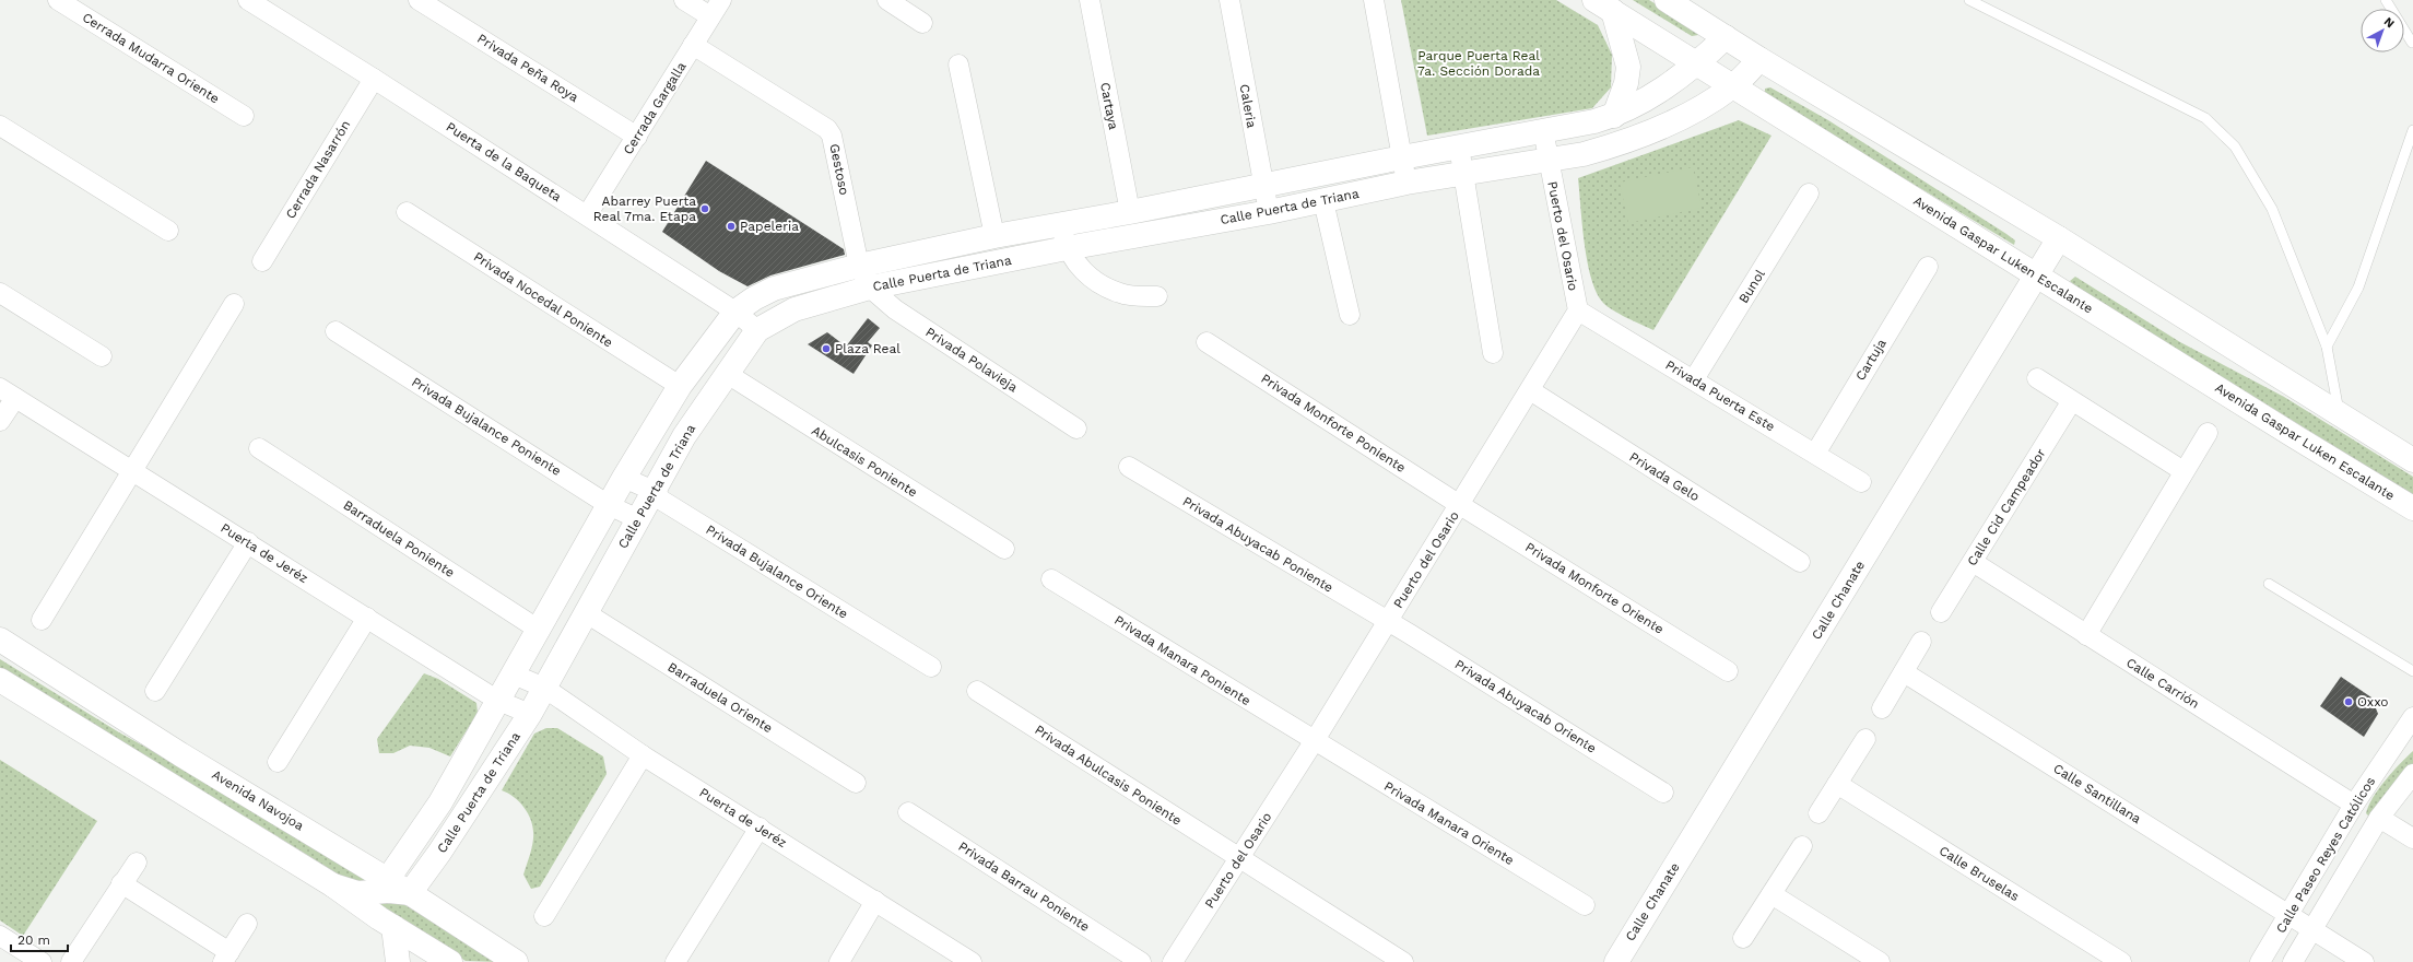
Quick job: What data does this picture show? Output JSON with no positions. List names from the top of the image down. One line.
{"streets":{"street":["Cerrada Mudarra Oriente","Privada Peña Roya","Cartaya","Caleria","Cerrada Gargalla","Puerta de la Baqueta","Cerrada Nasarrón","Gestoso","Calle Puerta de Triana","Puerto del Osario","Avenida Gaspar Luken Escalante","Bunol","Privada Nocedal Poniente","Privada Polavieja","Cartuja","Privada Puerta Este","Privada Monforte Poniente","Privada Bujalance Poniente","Abulcasis Poniente","Privada Gelo","Calle Cid Campeador","Barraduela Poniente","Privada Abuyacab Poniente","Puerta de Jeréz","Privada Bujalance Oriente","Privada Monforte Oriente","Calle Chanate","Privada Manara Poniente","Calle Carrión","Barraduela Oriente","Privada Abuyacab Oriente","Privada Abulcasis Poniente","Calle Santillana","Avenida Navojoa","Privada Manara Oriente","Calle Paseo Reyes Católicos","Calle Bruselas","Privada Barrau Poniente"]},"crossings":[["Privada Peña Roya","Cerrada Gargalla"],["Cartaya","Calle Puerta de Triana"],["Caleria","Calle Puerta de Triana"],["Cerrada Gargalla","Puerta de la Baqueta"],["Cerrada Gargalla","Gestoso"],["Puerta de la Baqueta","Cerrada Nasarrón"],["Puerta de la Baqueta","Calle Puerta de Triana"],["Gestoso","Calle Puerta de Triana"],["Gestoso","Privada Polavieja"],["Calle Puerta de Triana","Puerto del Osario"],["Calle Puerta de Triana","Avenida Gaspar Luken Escalante"],["Calle Puerta de Triana","Privada Nocedal Poniente"],["Calle Puerta de Triana","Privada Polavieja"],["Calle Puerta de Triana","Privada Bujalance Poniente"],["Calle Puerta de Triana","Abulcasis Poniente"],["Calle Puerta de Triana","Barraduela Poniente"],["Calle Puerta de Triana","Puerta de Jeréz"],["Calle Puerta de Triana","Privada Bujalance Oriente"],["Calle Puerta de Triana","Barraduela Oriente"],["Calle Puerta de Triana","Avenida Navojoa"],["Puerto del Osario","Privada Puerta Este"],["Puerto del Osario","Privada Monforte Poniente"],["Puerto del Osario","Privada Gelo"],["Puerto del Osario","Privada Abuyacab Poniente"],["Puerto del Osario","Privada Monforte Oriente"],["Puerto del Osario","Privada Manara Poniente"],["Puerto del Osario","Privada Abuyacab Oriente"],["Puerto del Osario","Privada Abulcasis Poniente"],["Puerto del Osario","Privada Manara Oriente"],["Avenida Gaspar Luken Escalante","Calle Chanate"],["Bunol","Privada Puerta Este"],["Cartuja","Privada Puerta Este"],["Privada Monforte Poniente","Privada Monforte Oriente"],["Calle Cid Campeador","Calle Carrión"],["Privada Abuyacab Poniente","Privada Abuyacab Oriente"],["Privada Manara Poniente","Privada Manara Oriente"],["Calle Carrión","Calle Paseo Reyes Católicos"],["Calle Santillana","Calle Paseo Reyes Católicos"]],"parks":["Parque Puerta Real 7a. Sección Dorada"],"places":["Abarrey Puerta Real 7ma. Etapa","Papeleria","Plaza Real","Oxxo"],"scale_bar":"20 m","north":"top right"}
